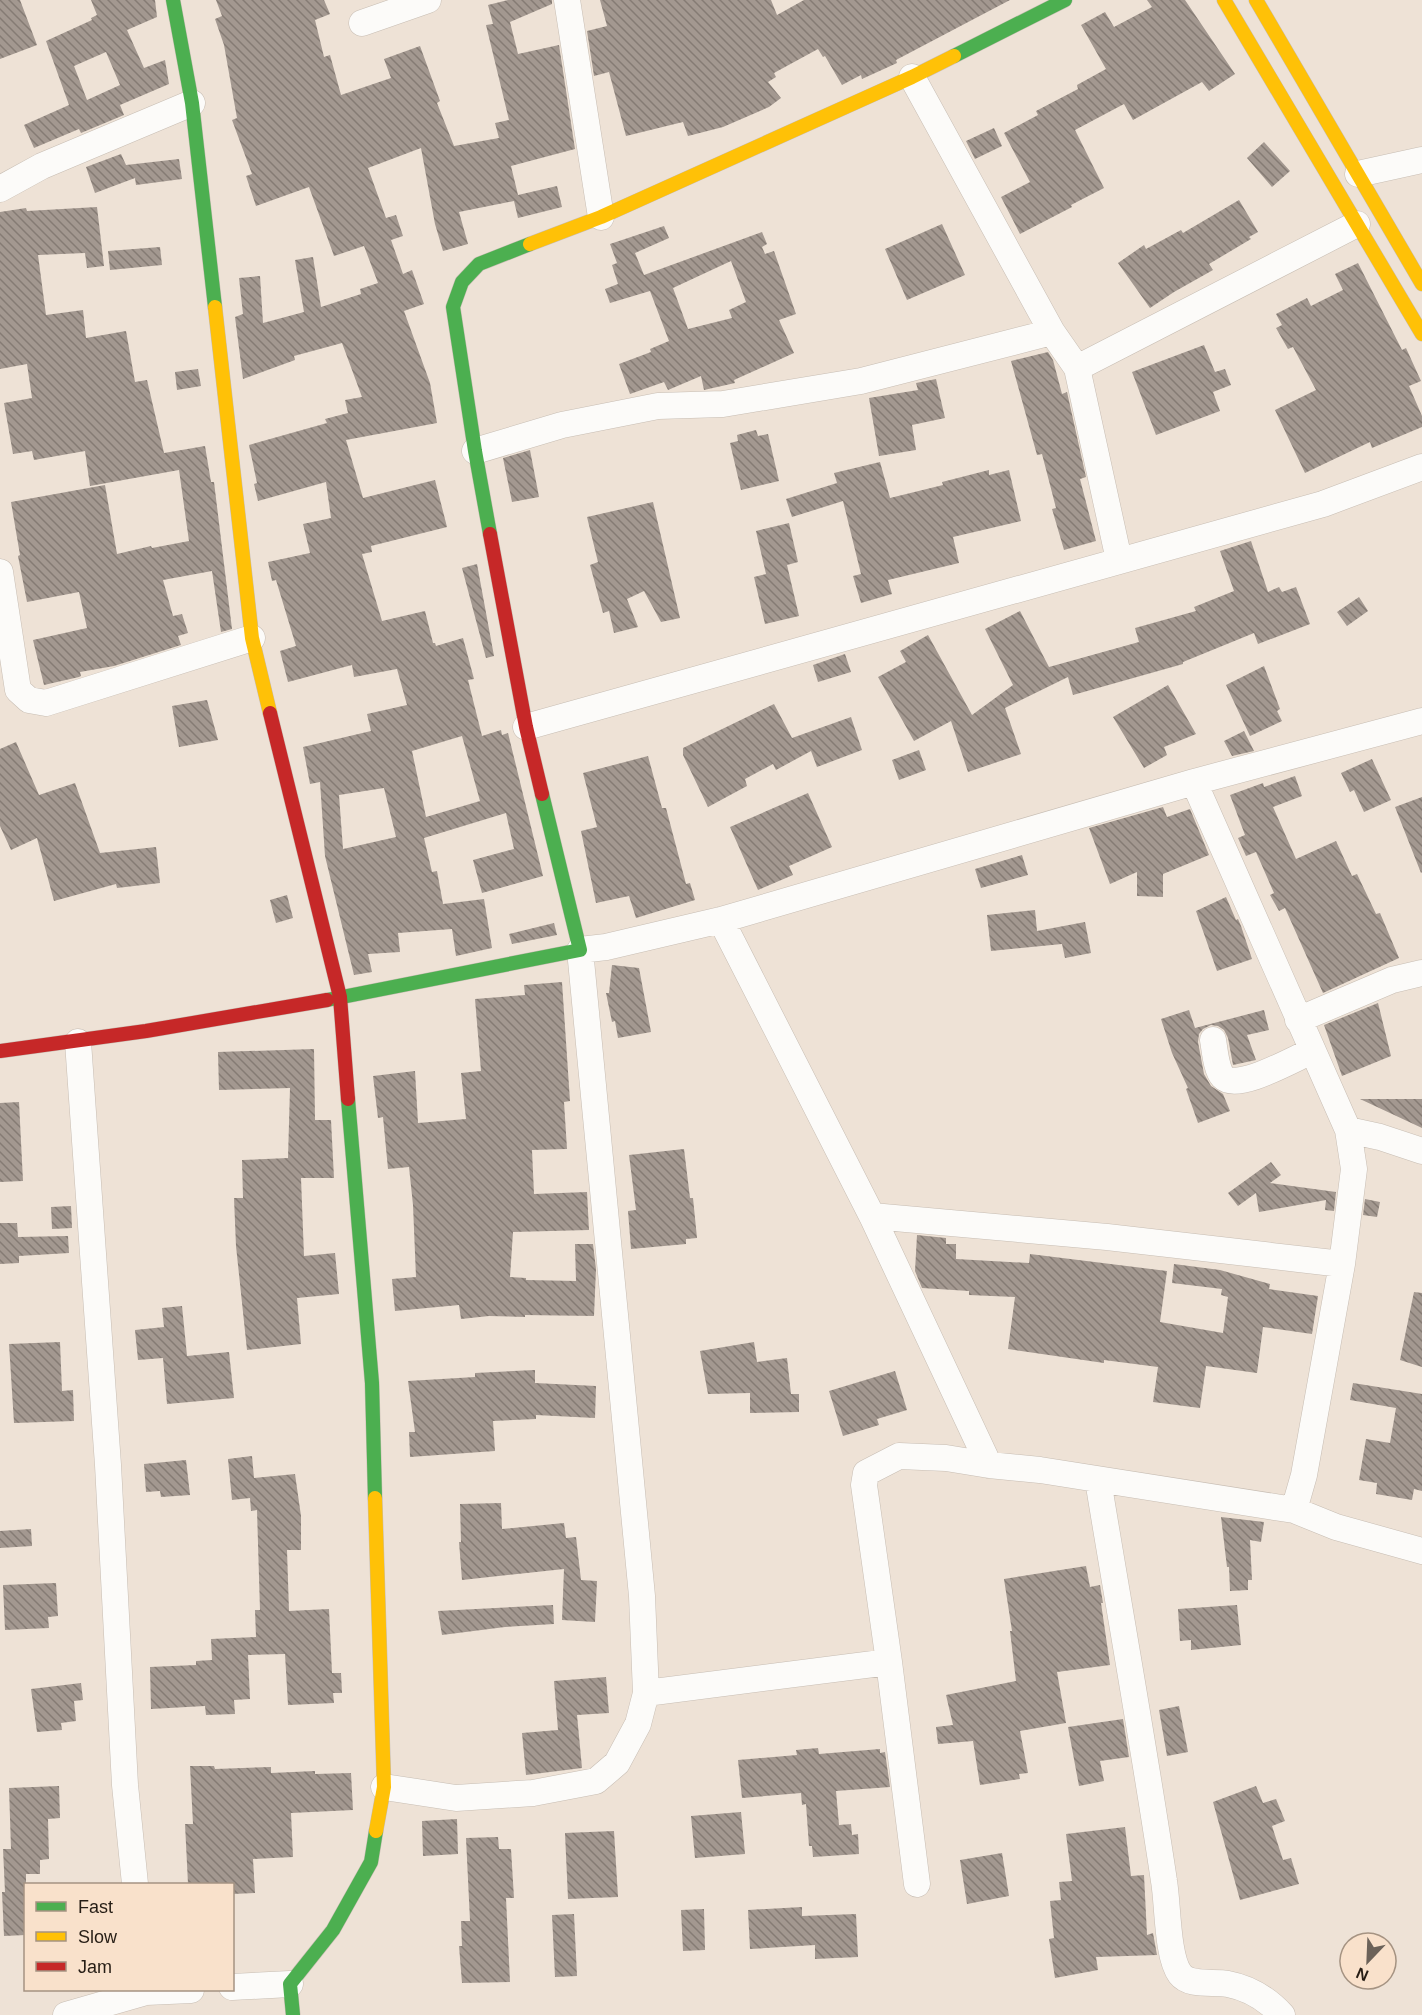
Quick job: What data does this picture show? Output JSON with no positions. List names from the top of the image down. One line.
{"legend":["Fast","Slow","Jam"],"north":"bottom left"}
